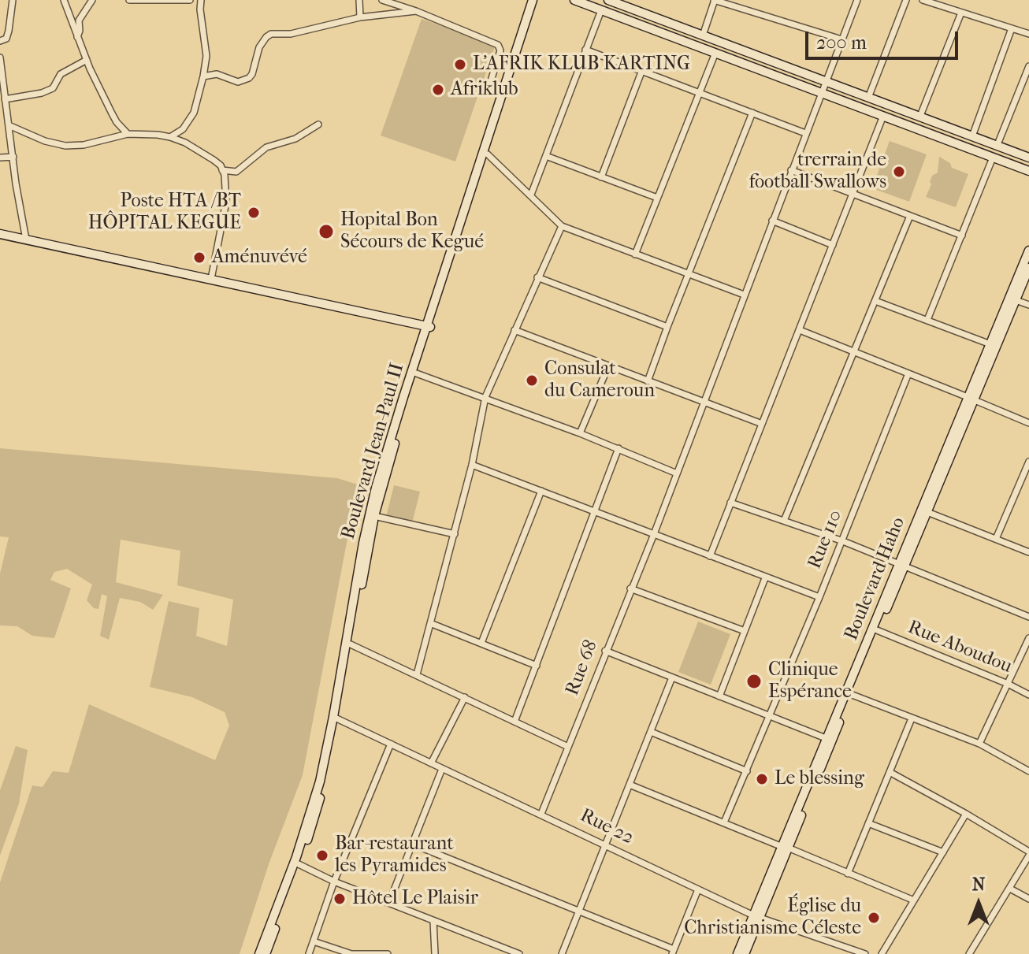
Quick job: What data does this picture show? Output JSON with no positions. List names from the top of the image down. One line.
{"streets":{"main road":["Boulevard Jean-Paul II","Boulevard Haho"],"street":["Rue 110","Rue Aboudou","Rue 68","Rue 22"]},"crossings":[["Boulevard Jean-Paul II","Rue 22"],["Boulevard Haho","Rue Aboudou"],["Boulevard Haho","Rue 22"],["Rue 68","Rue 22"]],"places":["L'AFRIK KLUB KARTING","Afriklub","trerrain de football Swallows","Poste HTA /BT HÔPITAL KEGUE","Hopital Bon Sécours de Kegué","Aménuvévé","Consulat du Cameroun","Clinique Espérance","Le blessing","Bar-restaurant les Pyramides","Hôtel Le Plaisir","Église du Christianisme Céleste"],"scale_bar":"200 m","north":"top"}
